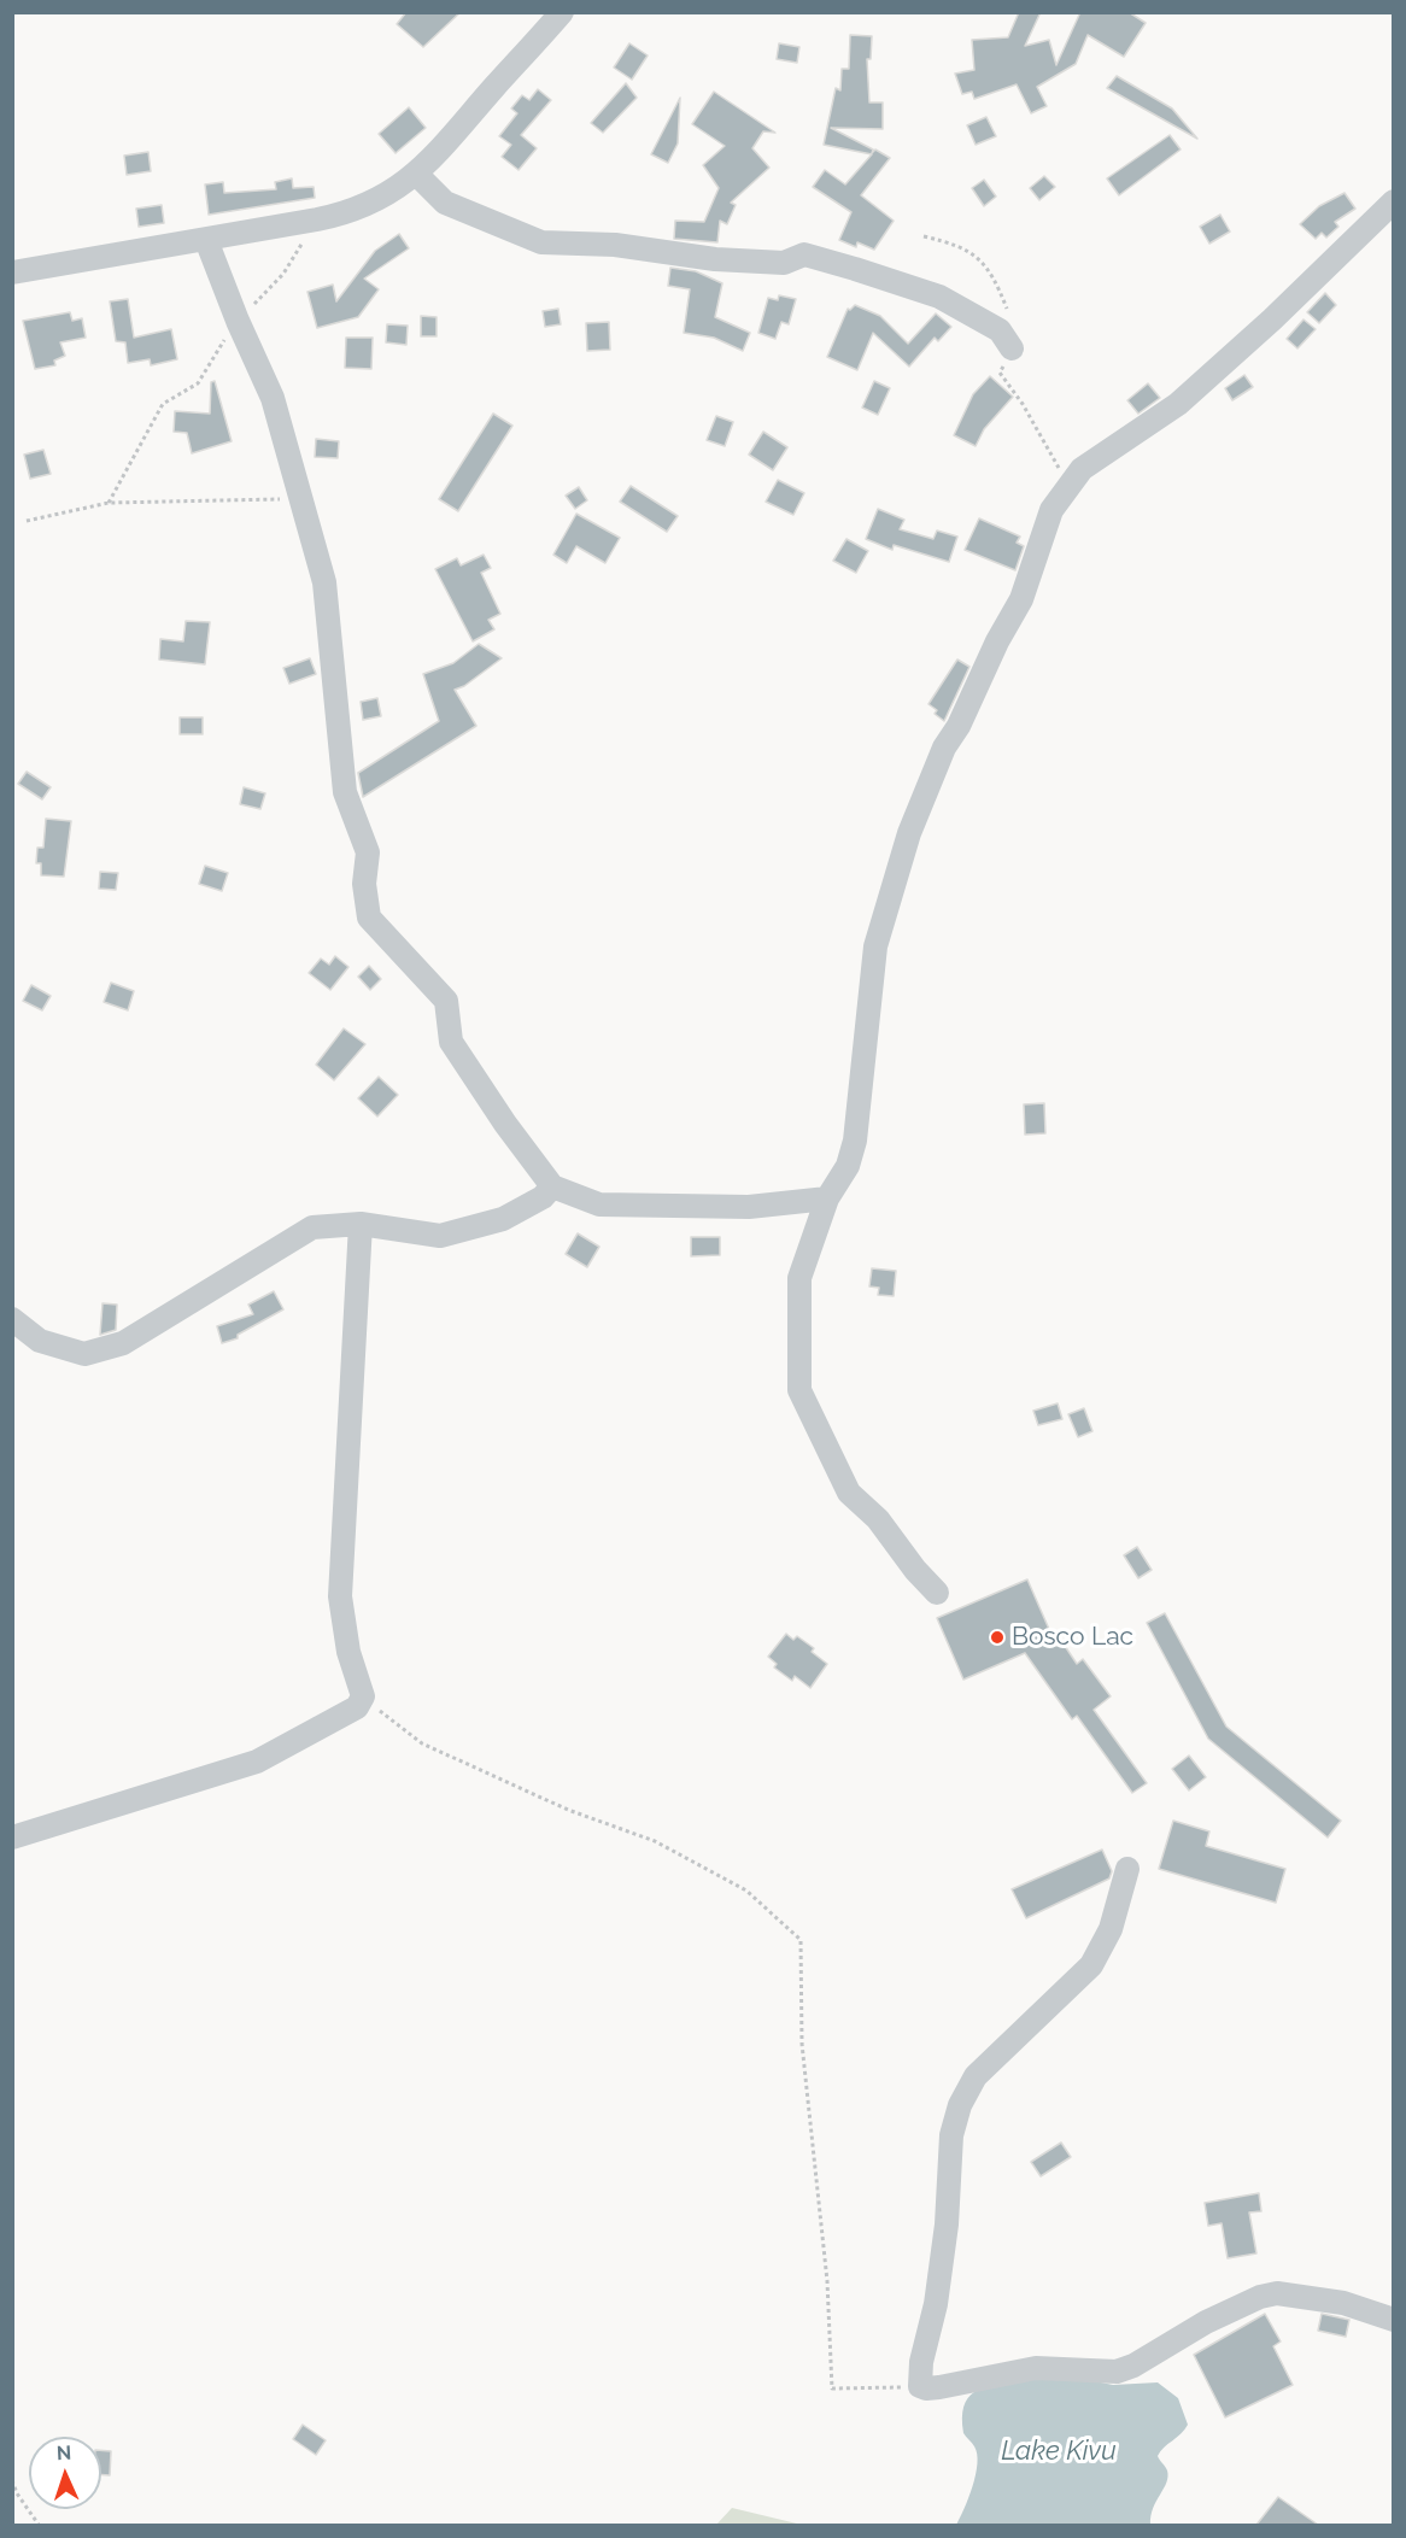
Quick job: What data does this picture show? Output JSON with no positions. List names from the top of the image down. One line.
{"water":["Lake Kivu"],"places":["Bosco Lac"],"north":"top"}
